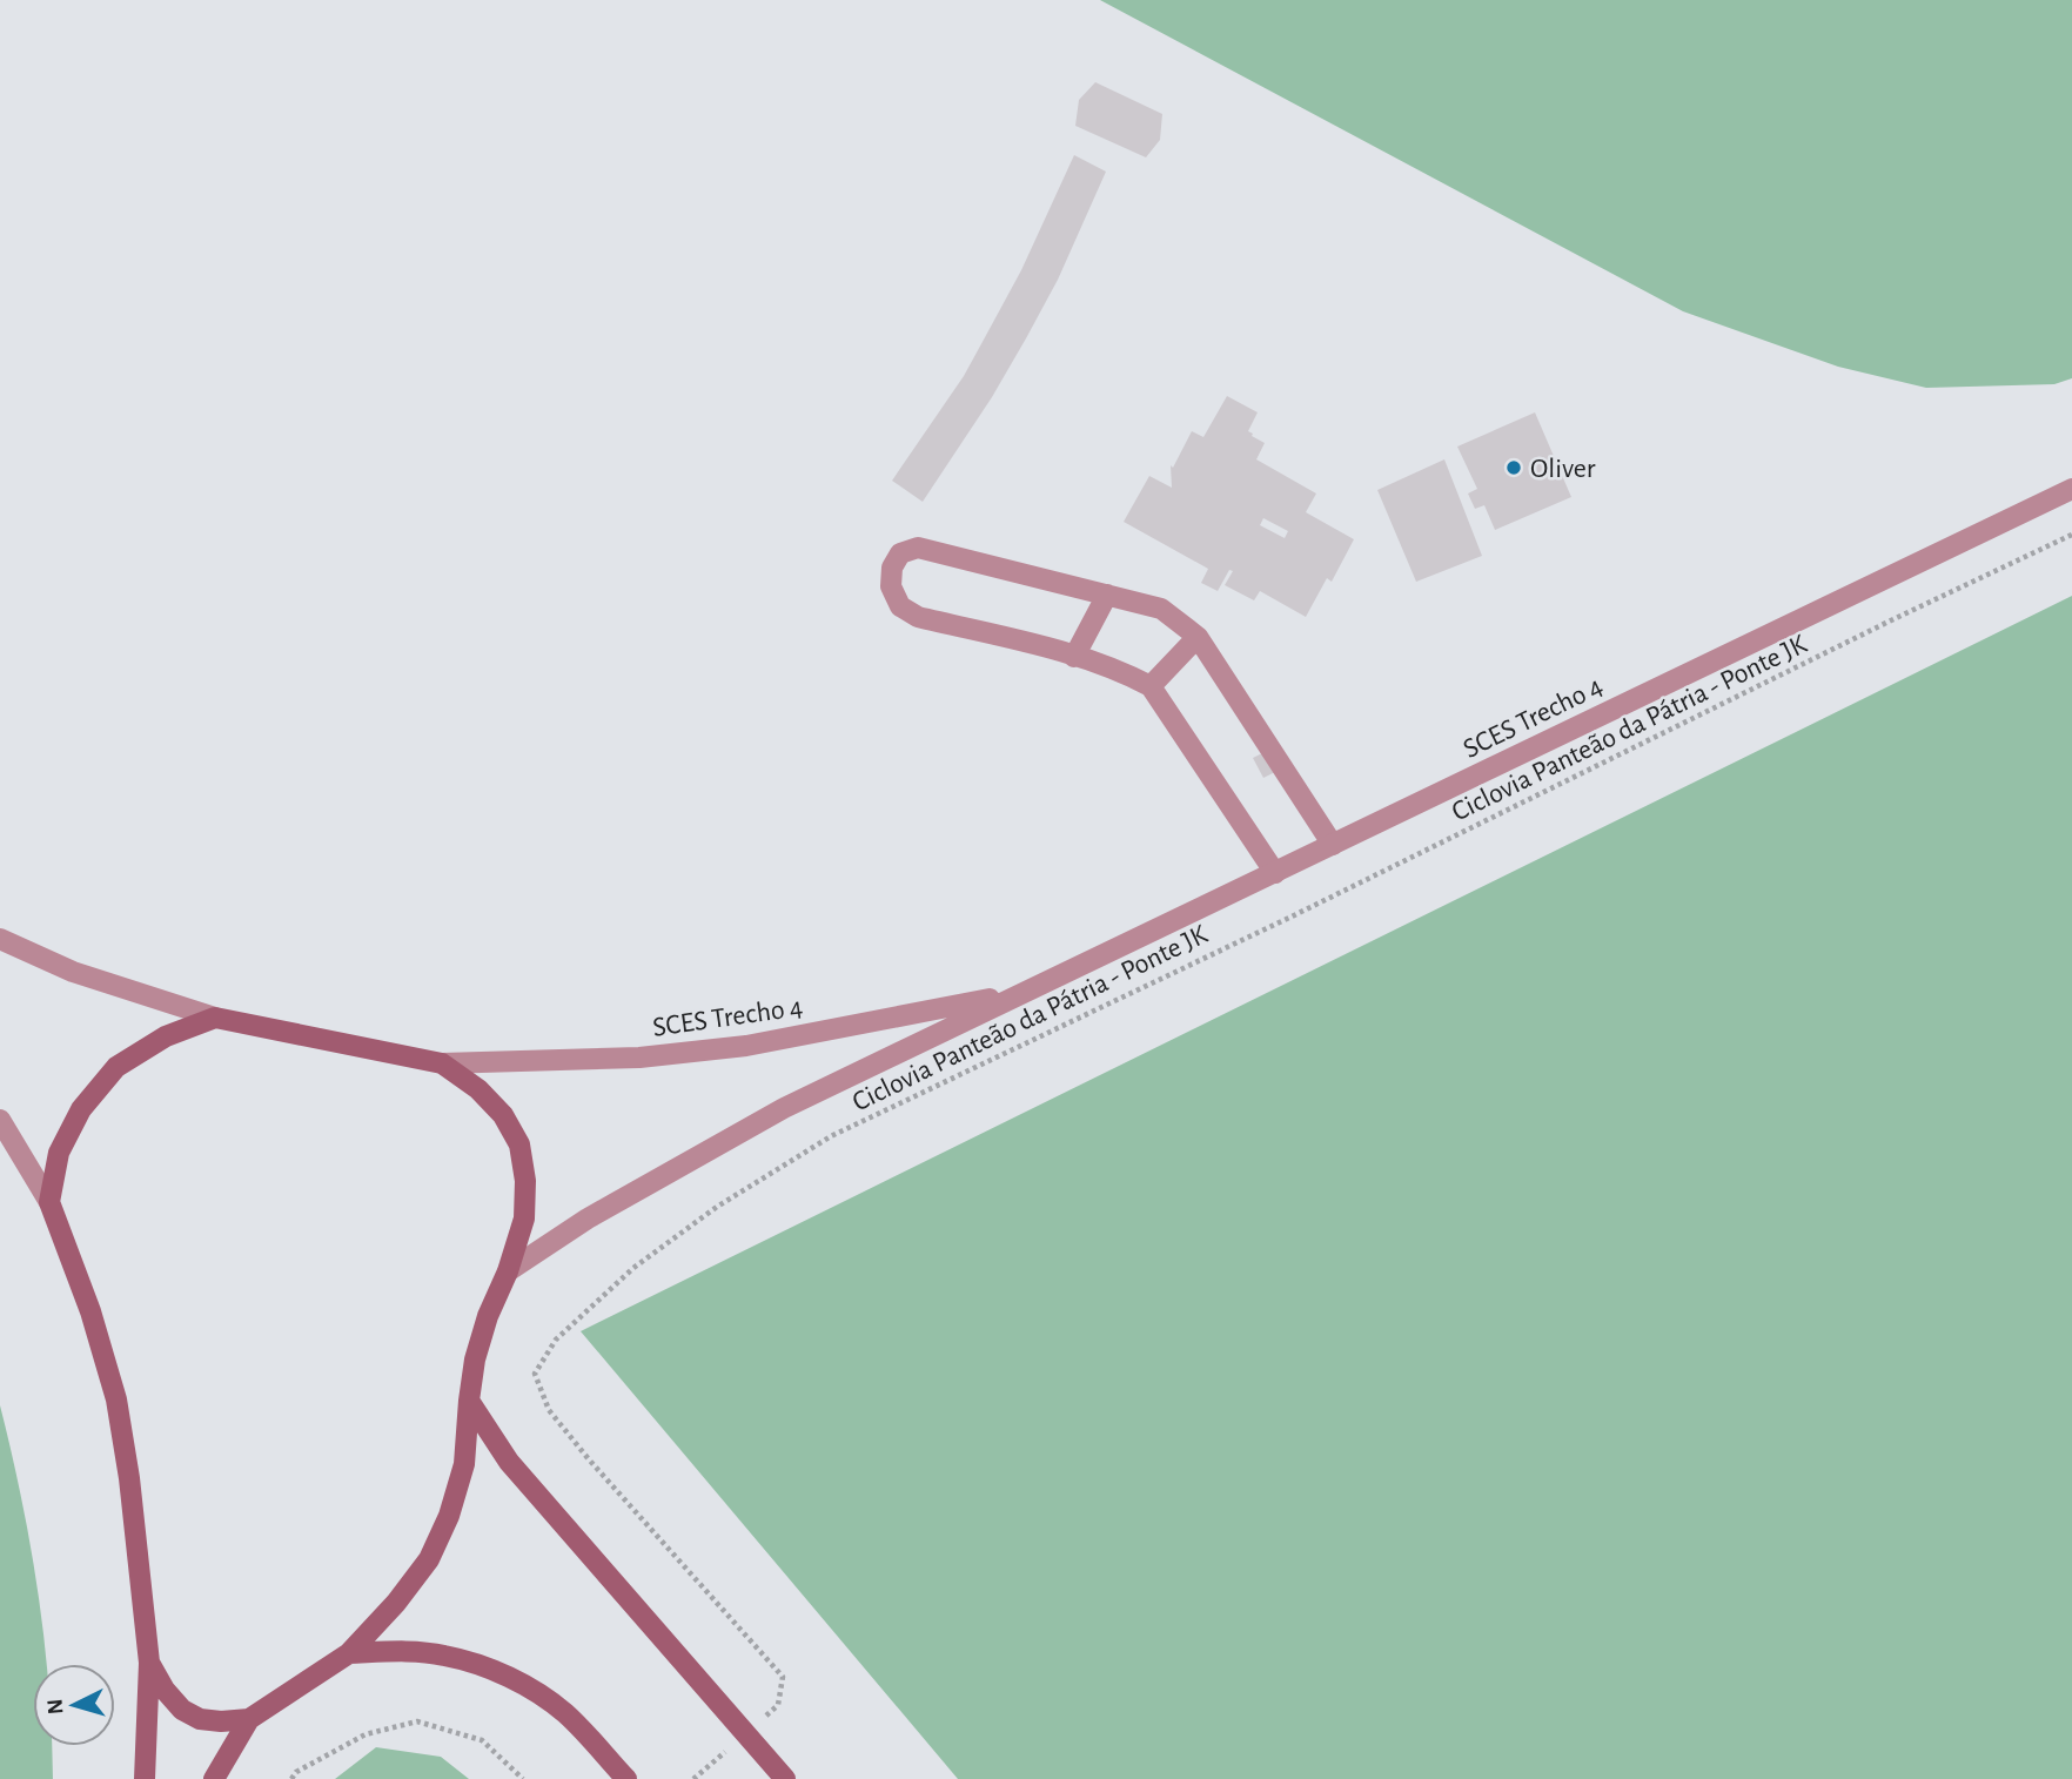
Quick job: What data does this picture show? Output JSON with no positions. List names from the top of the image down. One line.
{"streets":{"street":["SCES Trecho 4"],"path":["Ciclovia Panteão da Pátria - Ponte JK"]},"places":["Oliver"],"north":"left"}
